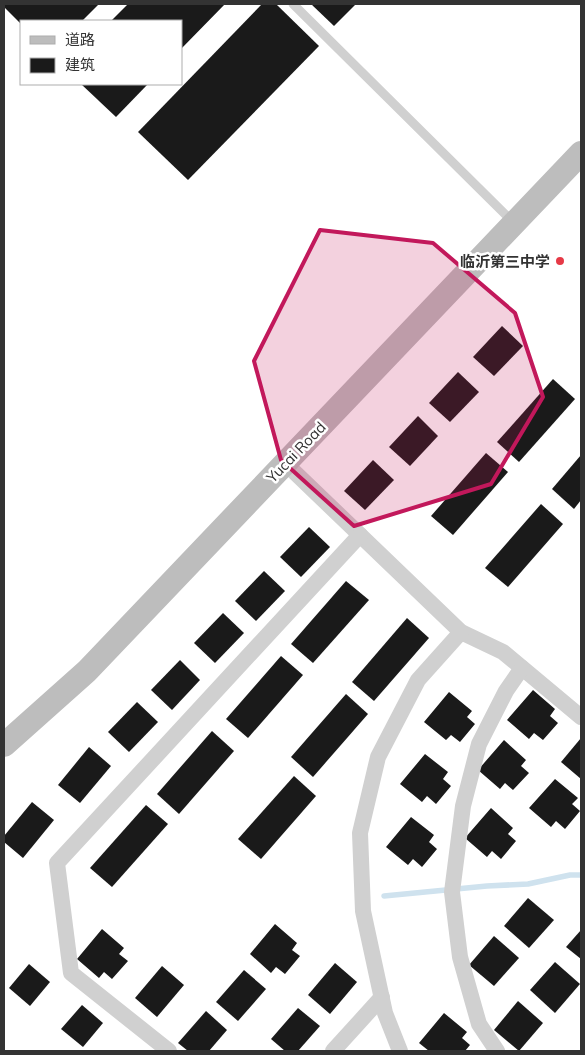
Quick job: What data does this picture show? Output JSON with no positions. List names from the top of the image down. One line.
{"streets":{"street":["Yucai Road"]},"places":["临沂第三中学"],"legend":["道路","建筑"]}
